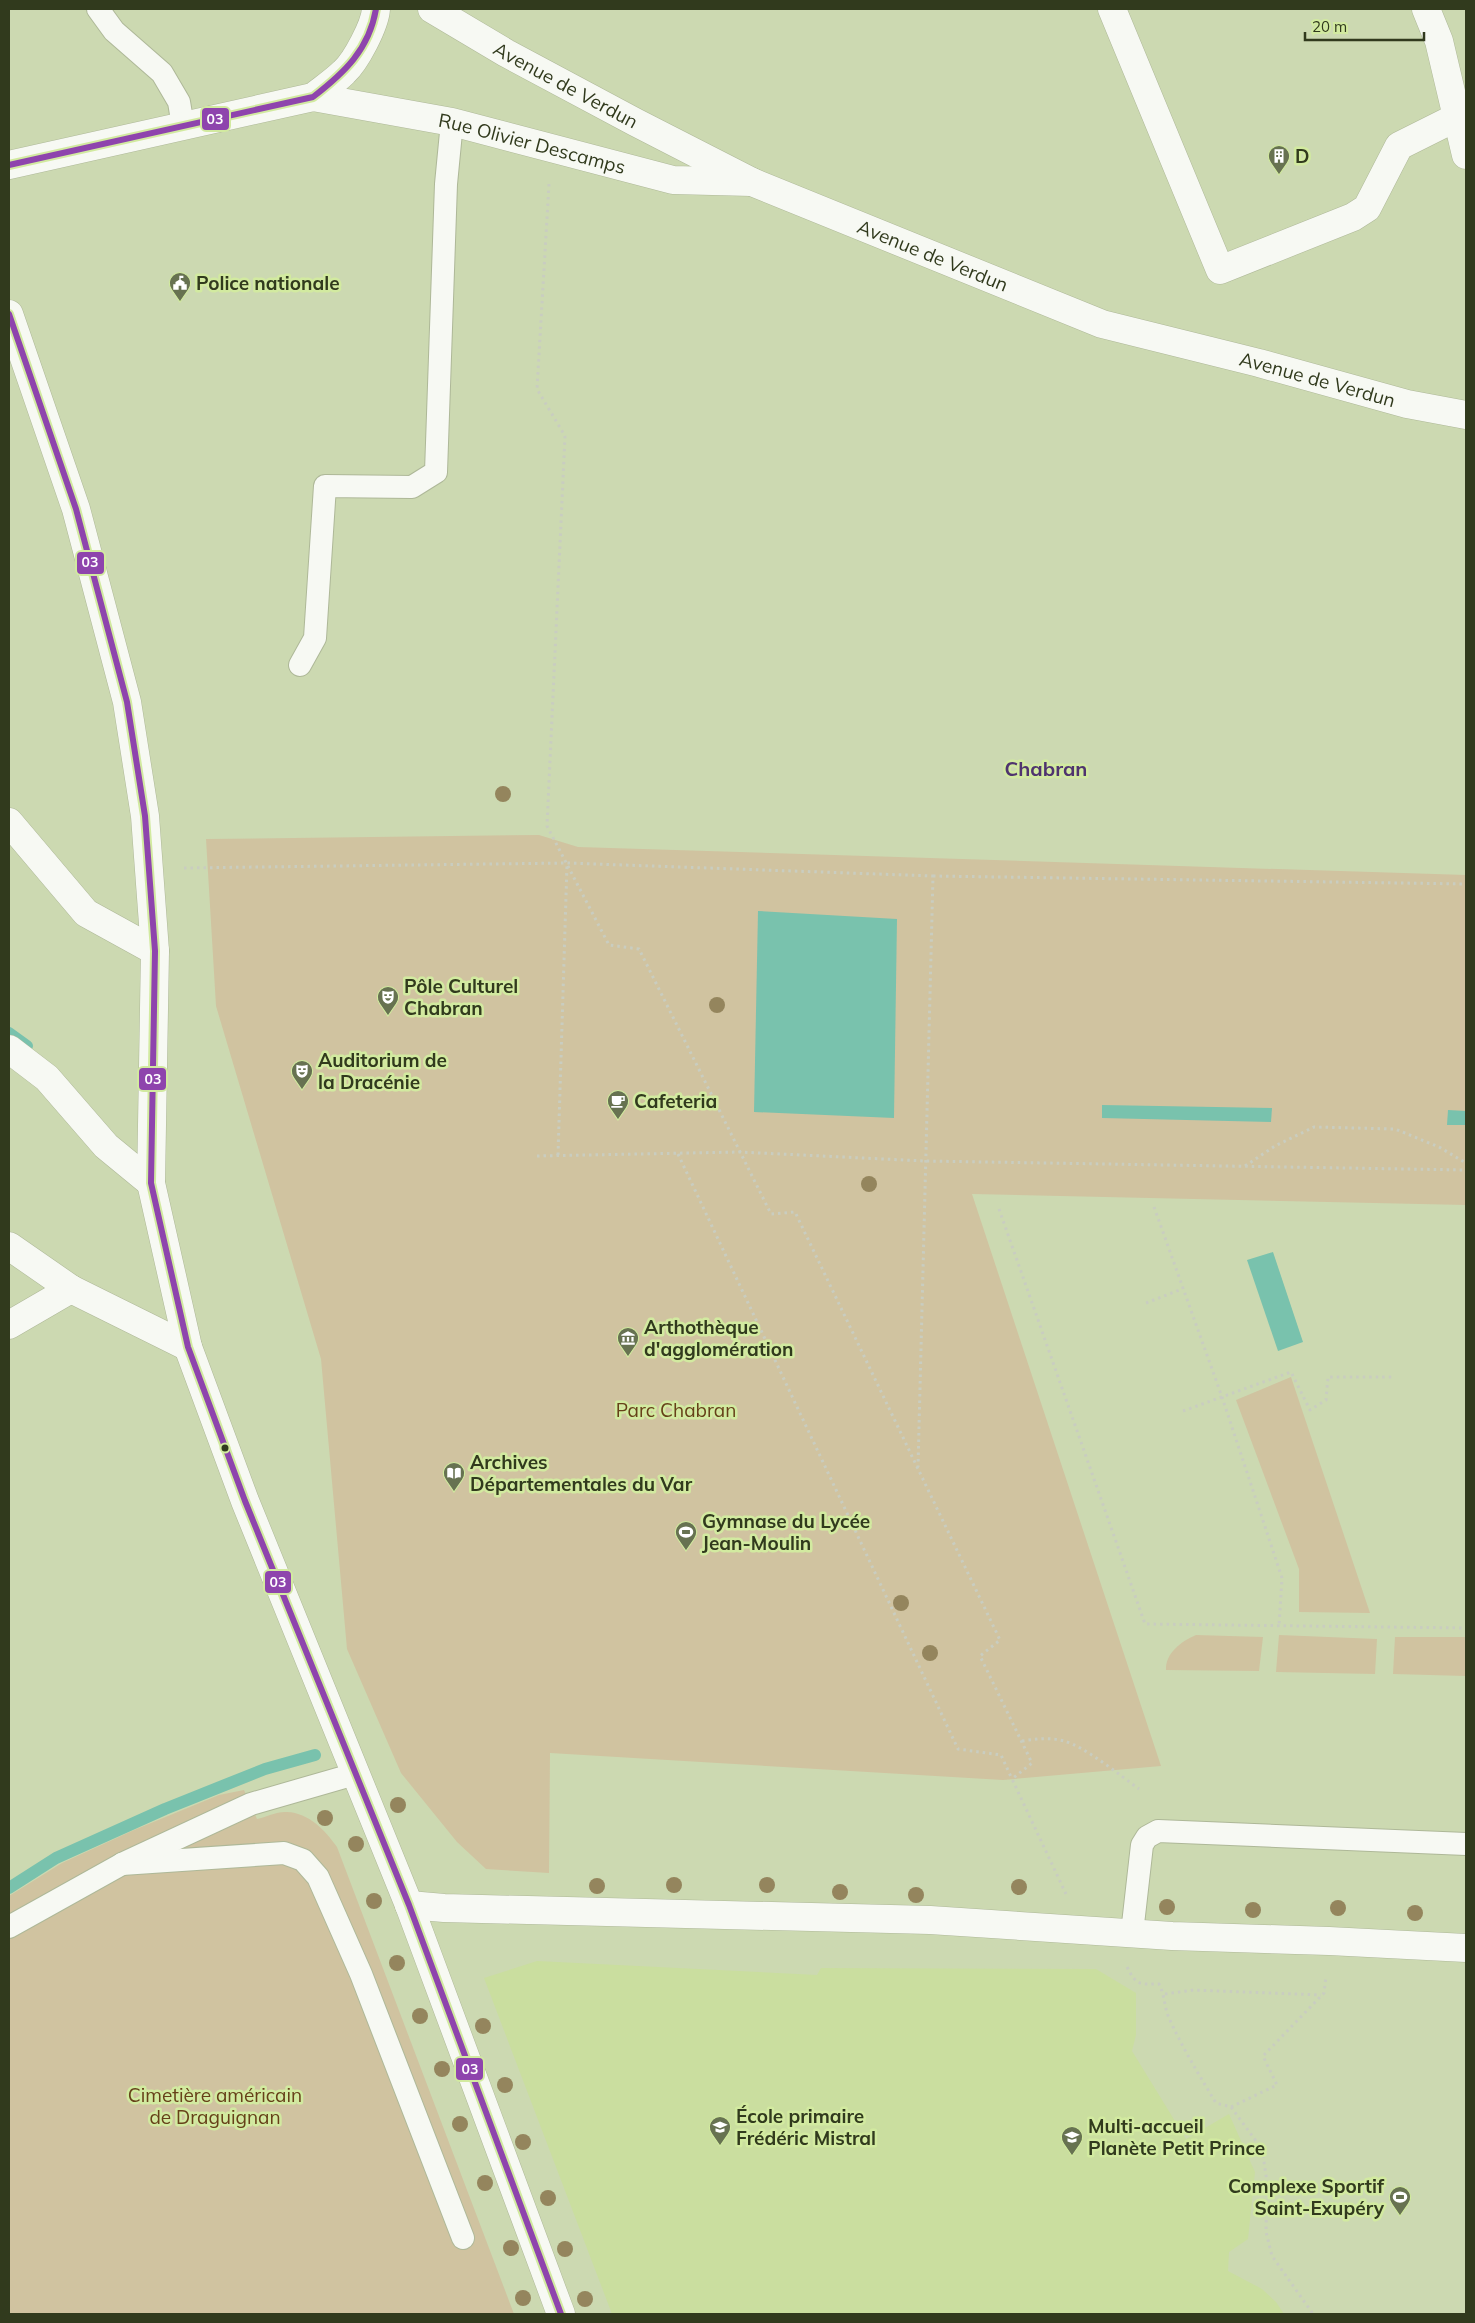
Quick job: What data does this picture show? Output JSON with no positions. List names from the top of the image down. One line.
{"streets":{"street":["Avenue de Verdun","Rue Olivier Descamps"]},"crossings":[["Avenue de Verdun","Rue Olivier Descamps"]],"districts":["Chabran"],"parks":["Parc Chabran","Cimetière américain de Draguignan"],"places":{"building":["D"],"public building":["Police nationale"],"theatre":["Pôle Culturel Chabran","Auditorium de la Dracénie"],"cafe":["Cafeteria"],"museum":["Arthothèque d'agglomération"],"library":["Archives Départementales du Var"],"sports":["Gymnase du Lycée Jean-Moulin","Complexe Sportif Saint-Exupéry"],"school or university":["École primaire Frédéric Mistral","Multi-accueil Planète Petit Prince"]},"lines":["transit line 03"],"scale_bar":"20 m"}
